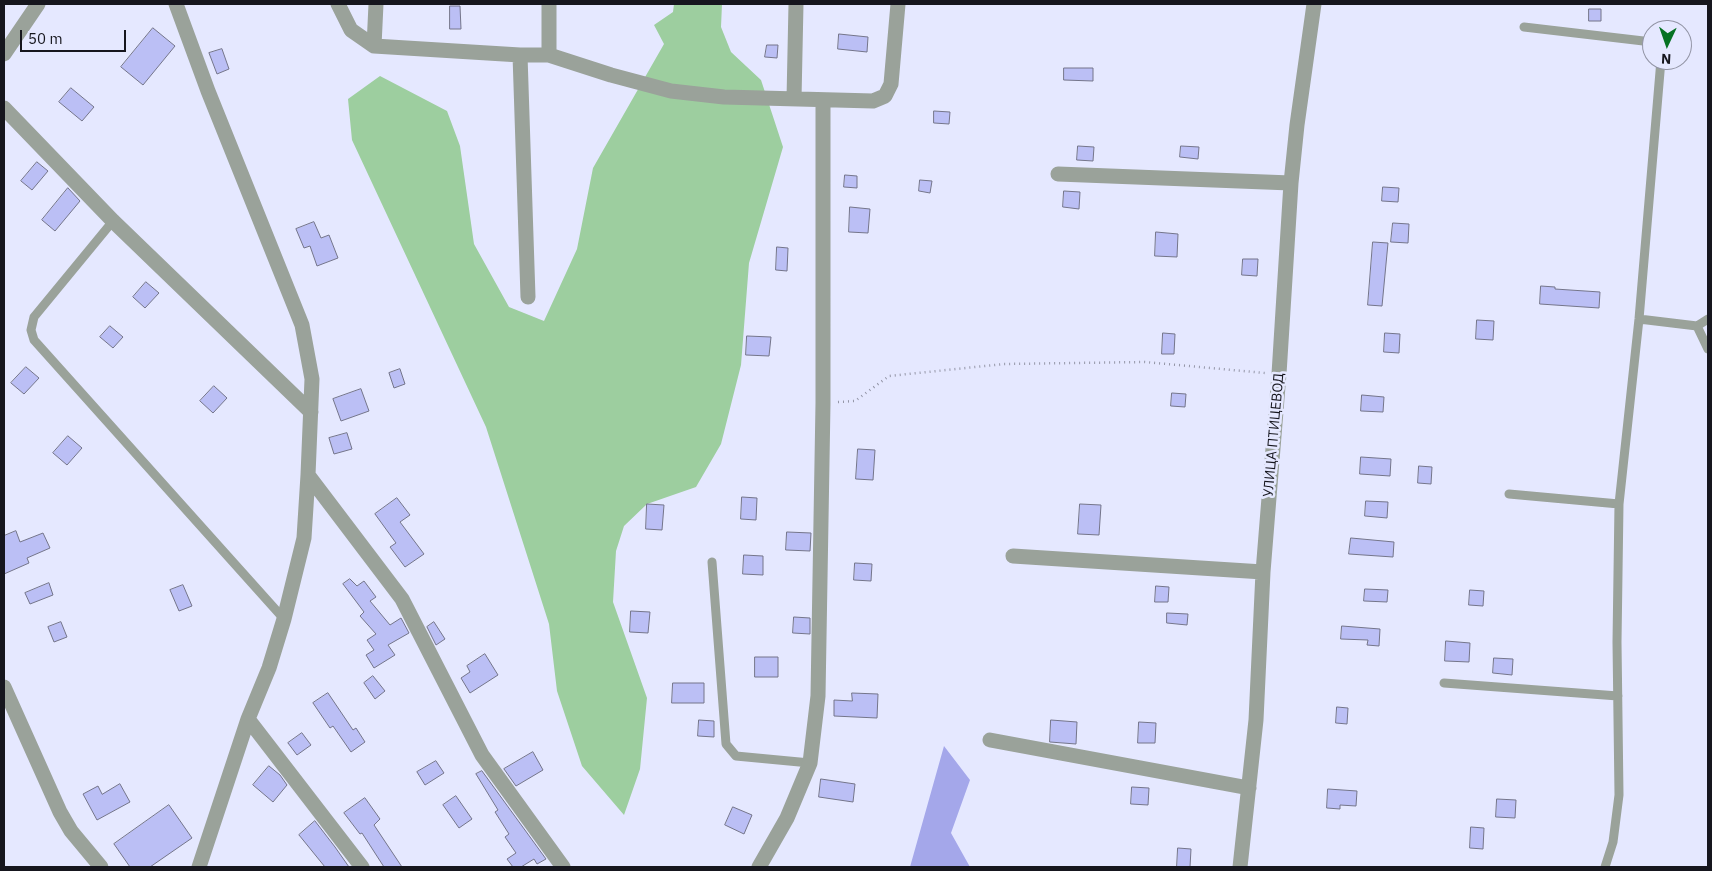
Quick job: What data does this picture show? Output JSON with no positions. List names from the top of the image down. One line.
{"streets":{"street":["УЛИЦА ПТИЦЕВОД"]},"scale_bar":"50 m","north":"bottom"}
